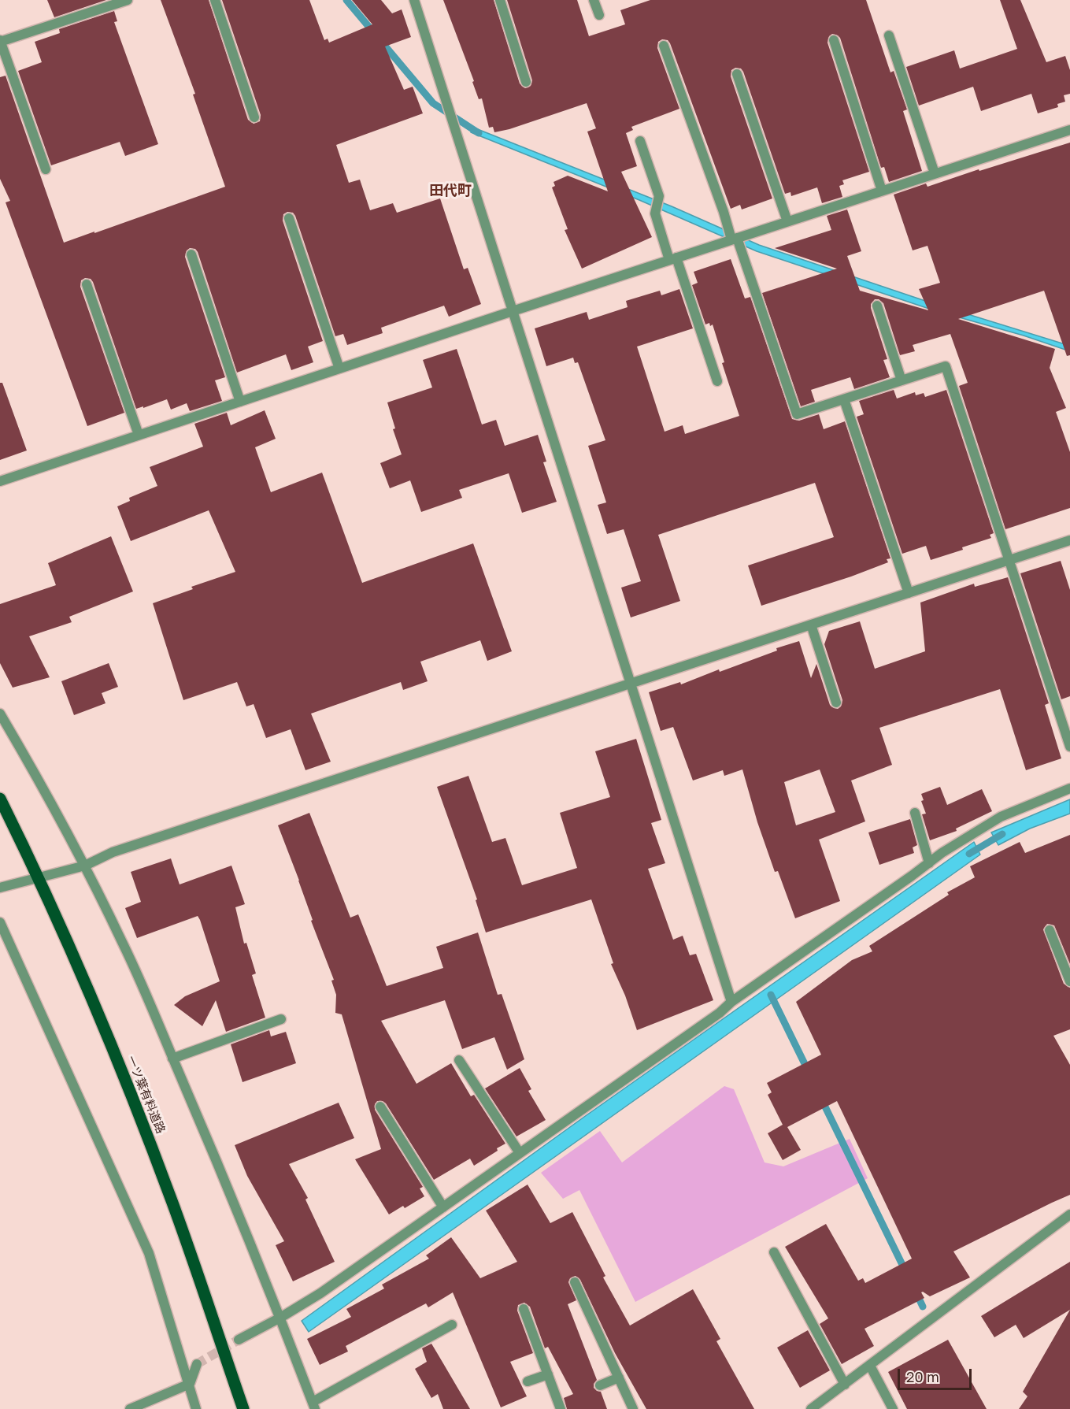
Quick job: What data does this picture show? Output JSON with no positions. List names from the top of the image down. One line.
{"streets":{"main road":["一ツ葉有料道路"]},"districts":["田代町"],"scale_bar":"20 m"}
